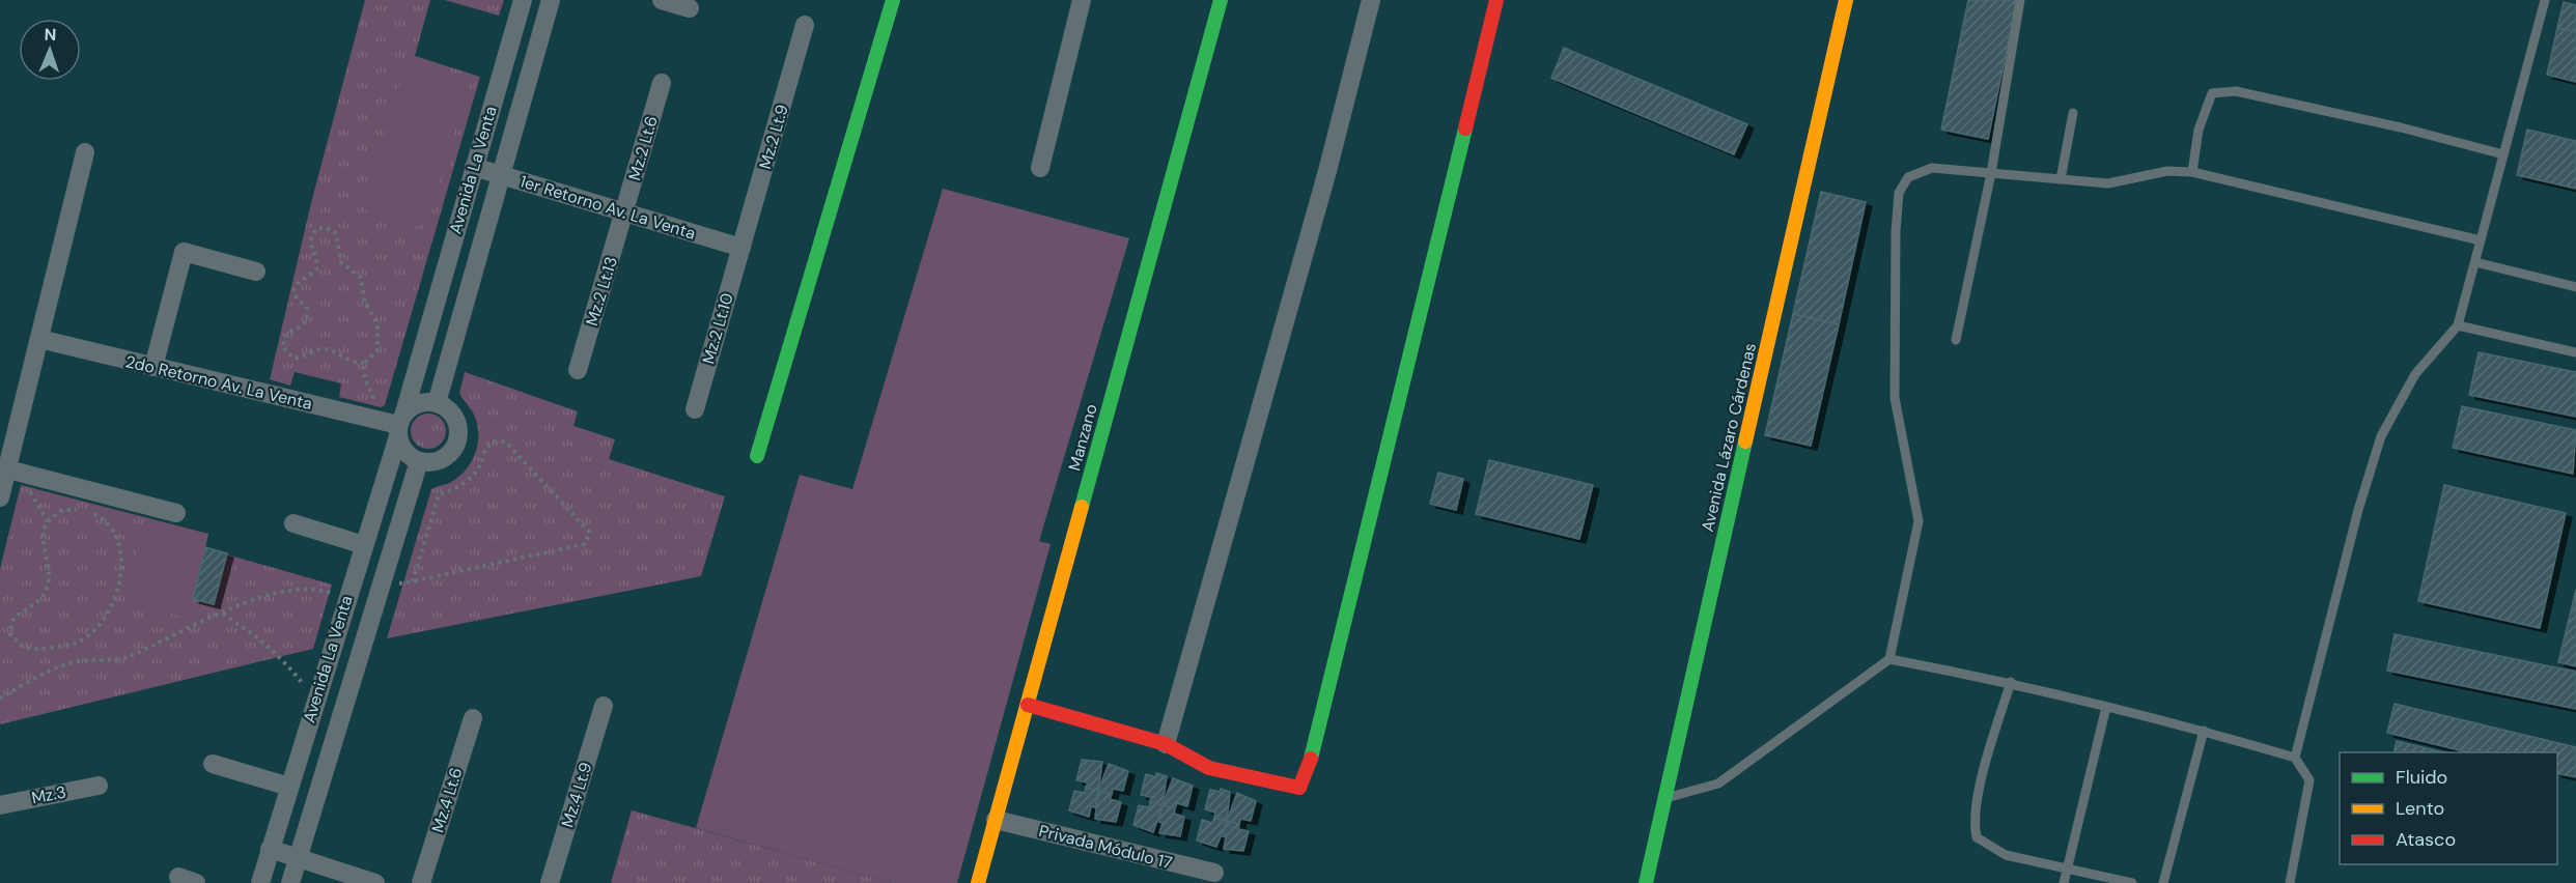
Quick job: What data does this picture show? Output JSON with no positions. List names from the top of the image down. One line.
{"streets":{"street":["Mz.2 Lt.9","Mz.2 Lt.6","Avenida La Venta","1er Retorno Av. La Venta","Mz.2 Lt.13","Mz.2 Lt.10","2do Retorno Av. La Venta","Manzano","Avenida Lázaro Cárdenas","Mz.3","Mz.4 Lt.9","Mz.4 Lt.6","Privada Módulo 17"]},"crossings":[["Mz.2 Lt.9","1er Retorno Av. La Venta"],["Mz.2 Lt.9","Mz.2 Lt.10"],["Mz.2 Lt.6","1er Retorno Av. La Venta"],["Mz.2 Lt.6","Mz.2 Lt.13"],["Avenida La Venta","1er Retorno Av. La Venta"],["Avenida La Venta","2do Retorno Av. La Venta"],["1er Retorno Av. La Venta","Mz.2 Lt.13"],["1er Retorno Av. La Venta","Mz.2 Lt.10"],["Manzano","Privada Módulo 17"]],"legend":["Fluido","Lento","Atasco"],"north":"top"}
